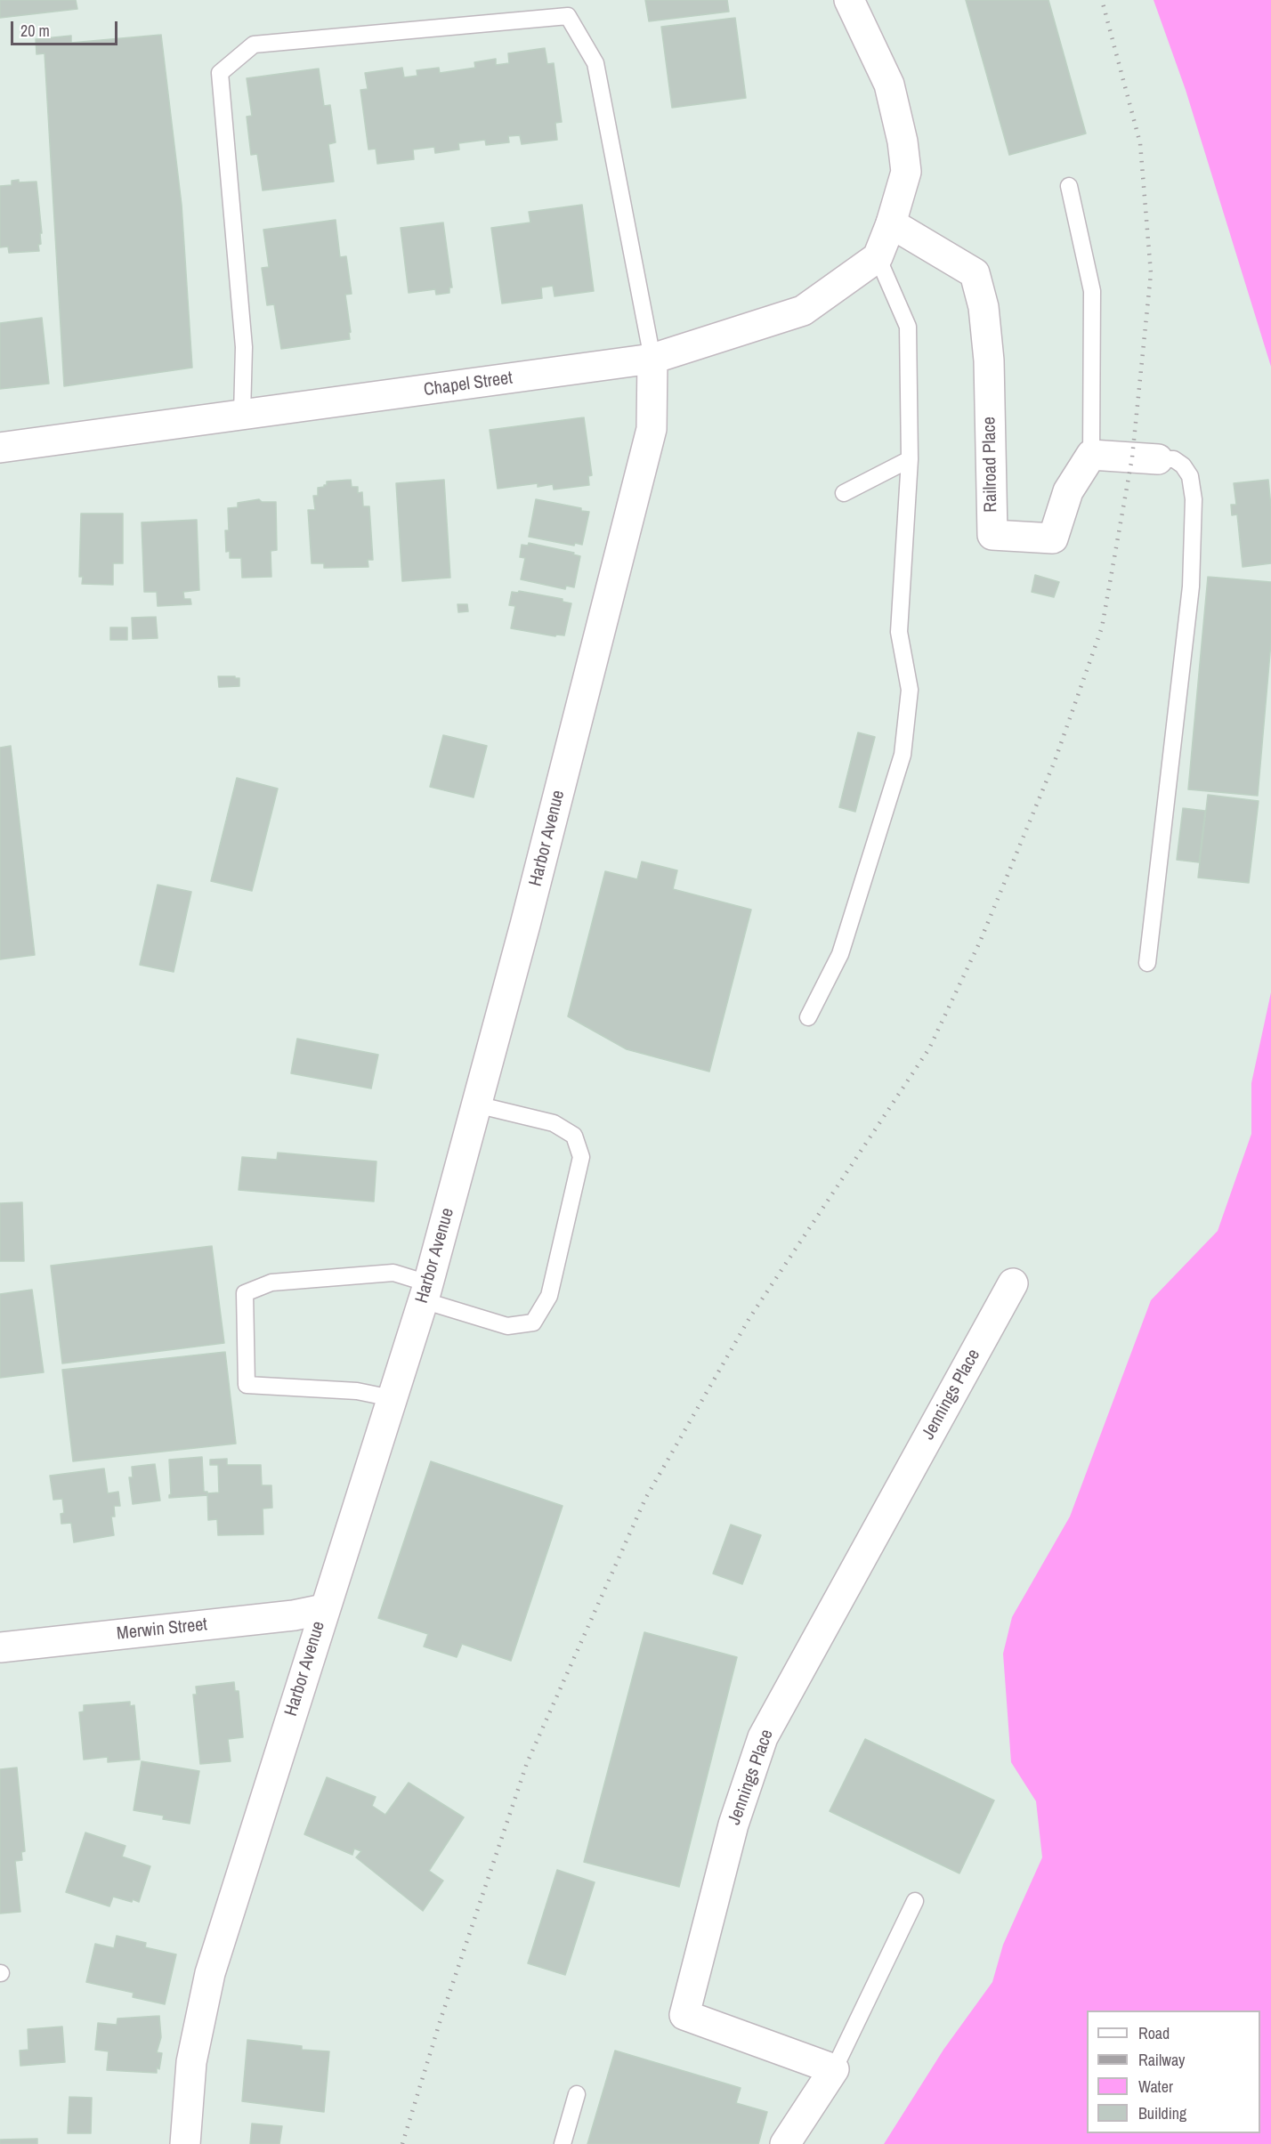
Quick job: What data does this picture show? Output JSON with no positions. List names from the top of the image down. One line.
{"streets":{"street":["Chapel Street","Railroad Place","Harbor Avenue","Jennings Place","Merwin Street"]},"crossings":[["Chapel Street","Harbor Avenue"],["Harbor Avenue","Merwin Street"]],"legend":["Road","Railway","Water","Building"],"scale_bar":"20 m"}
